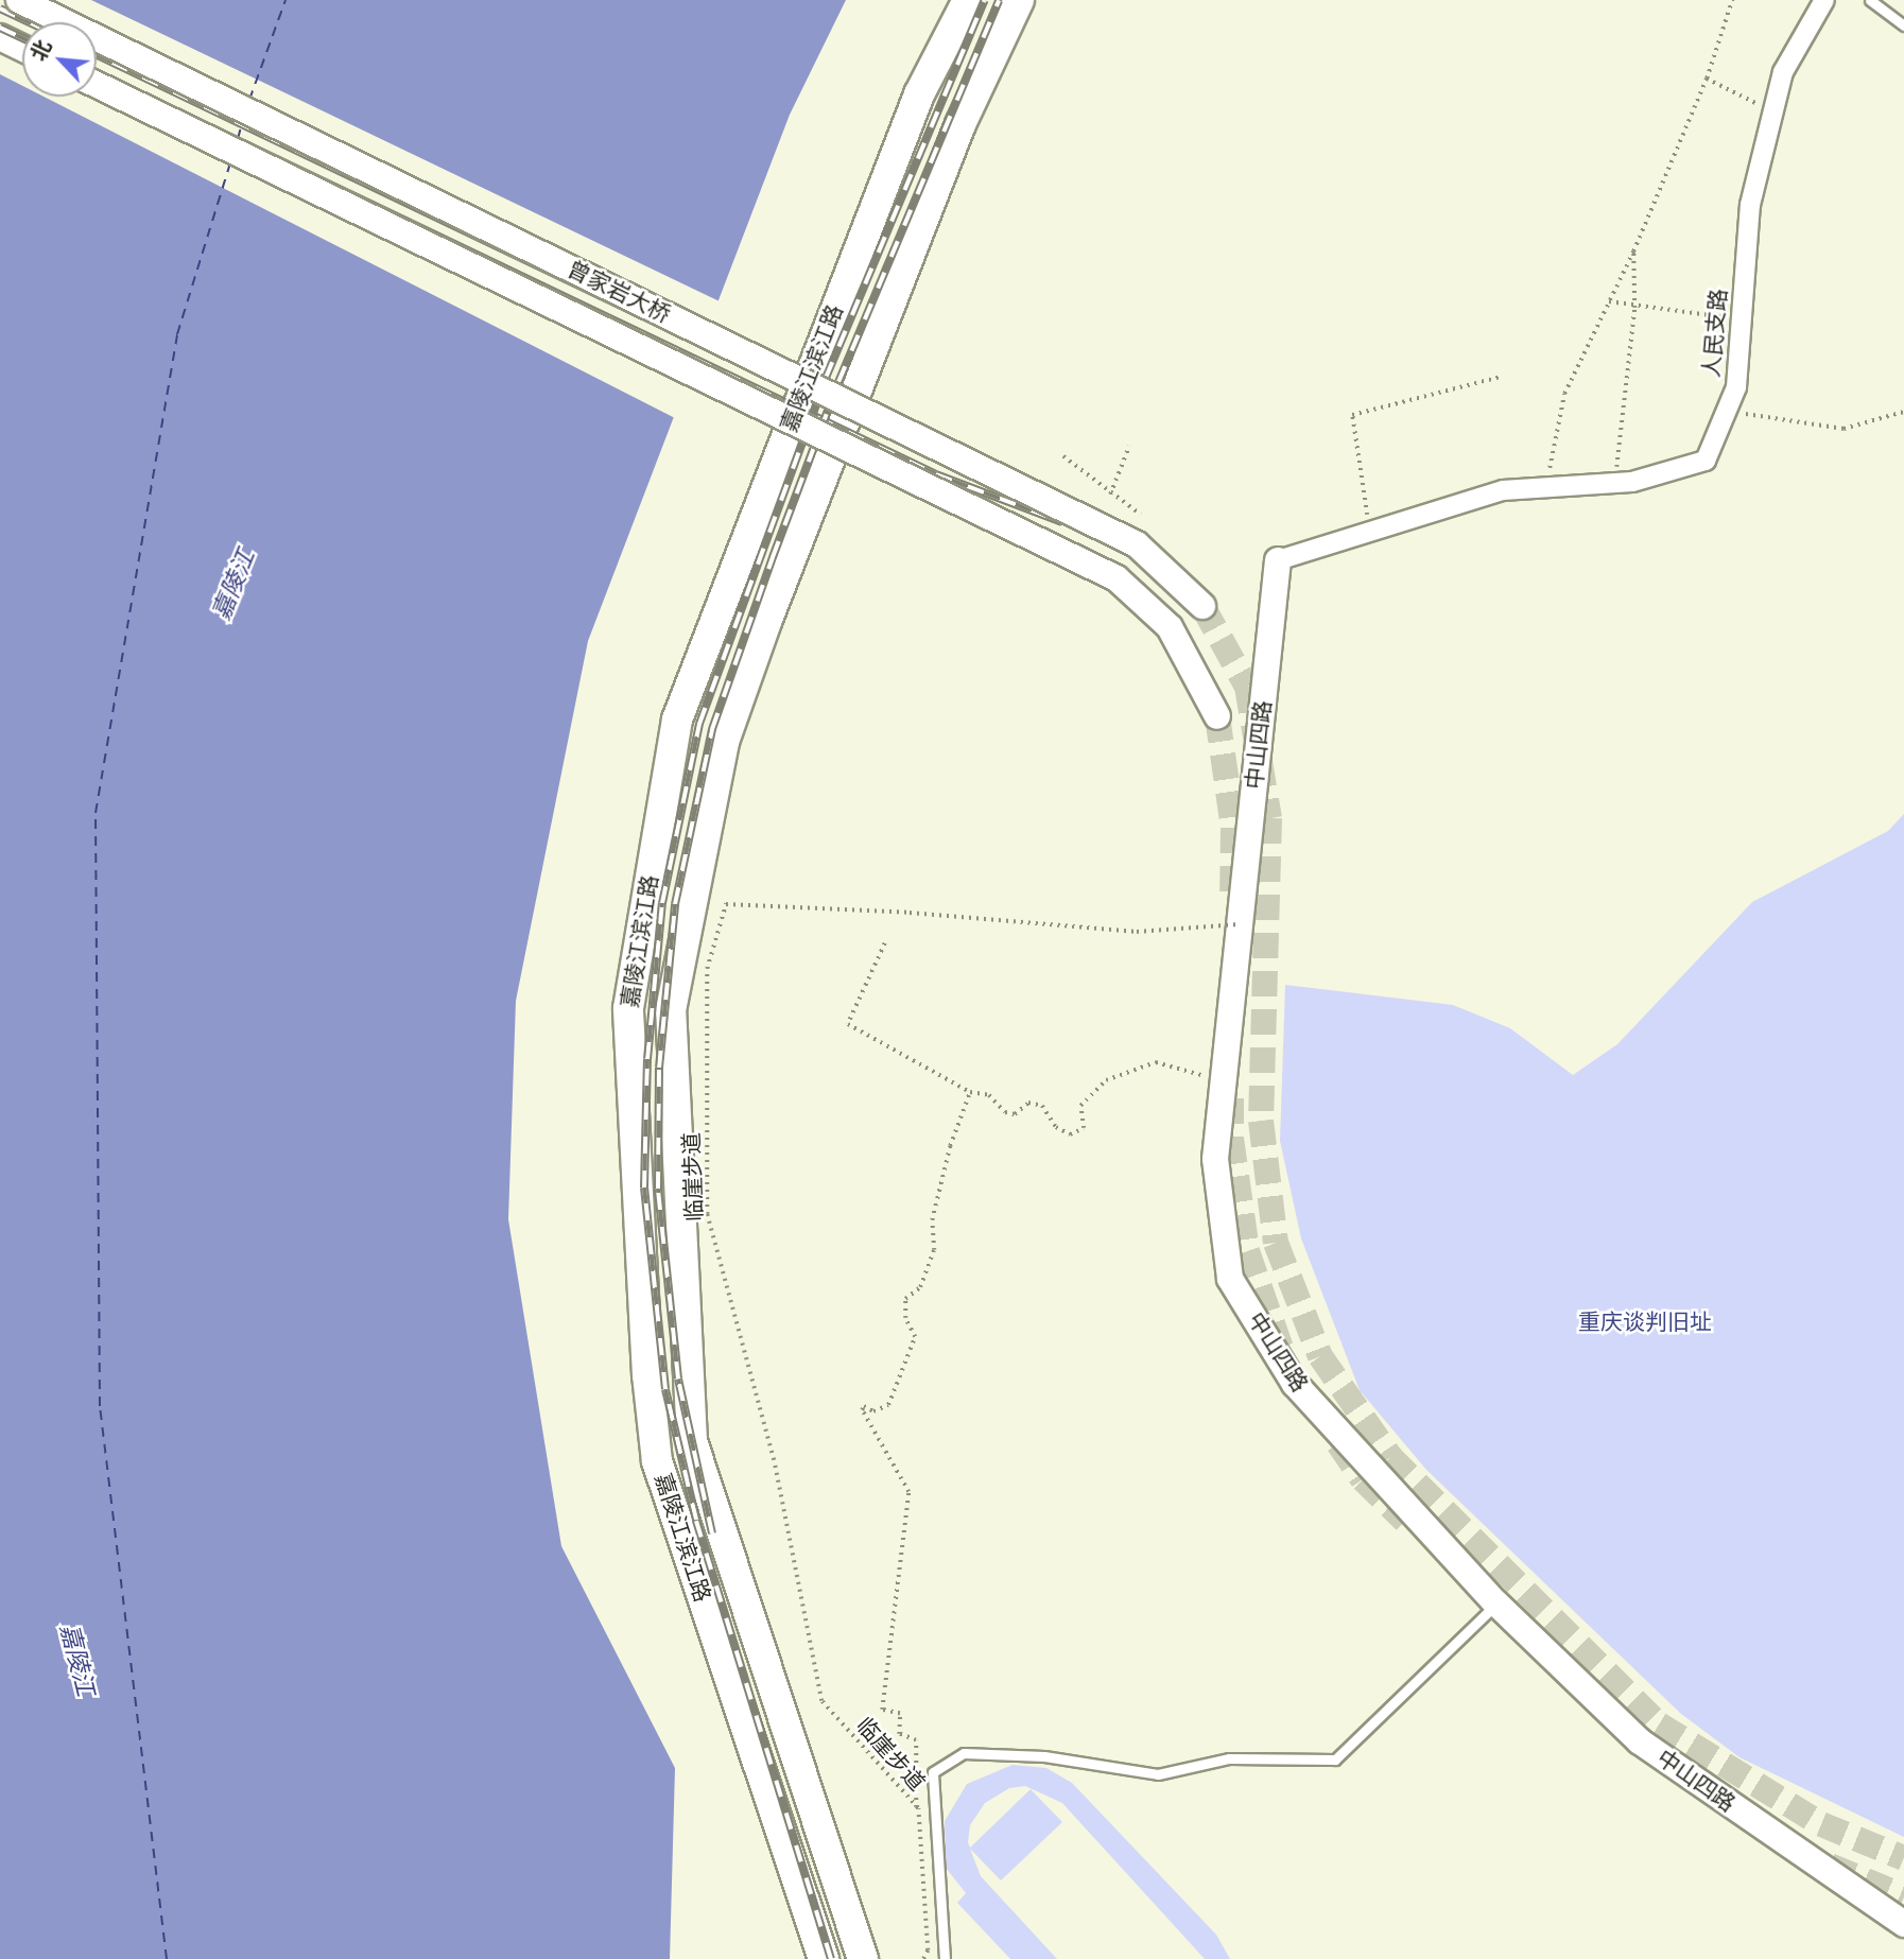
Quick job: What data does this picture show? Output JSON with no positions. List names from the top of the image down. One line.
{"streets":{"main road":["曾家岩大桥","嘉陵江滨江路","中山四路"],"street":["人民支路"],"path":["临崖步道"]},"crossings":[["人民支路","中山四路"],["中山四路","临崖步道"]],"water":["嘉陵江"],"parks":["重庆谈判旧址"],"north":"top left"}
